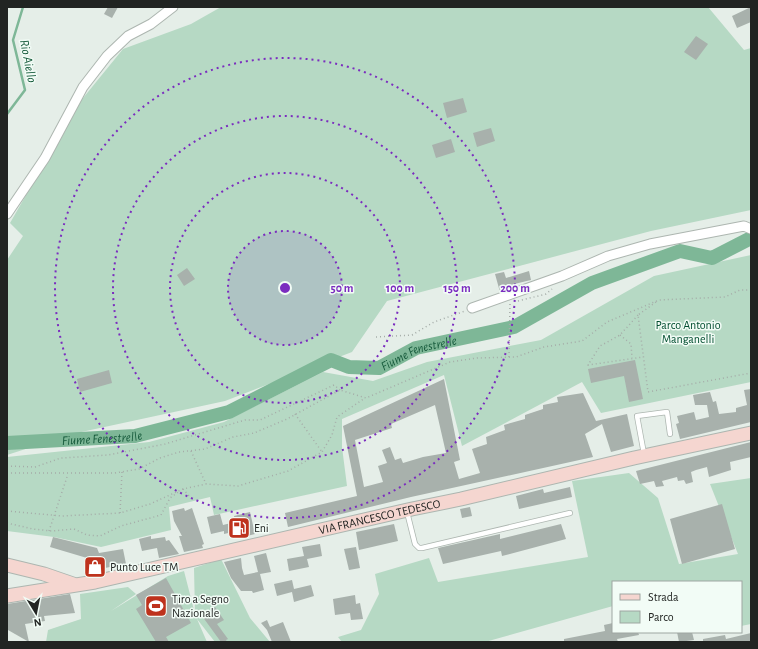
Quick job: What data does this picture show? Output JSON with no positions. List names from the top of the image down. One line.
{"streets":{"street":["VIA FRANCESCO TEDESCO"]},"water":["Rio Aiello","Fiume Fenestrelle"],"parks":["Parco Antonio Manganelli"],"places":{"fuel station":["Eni"],"shop":["Punto Luce TM"],"sports":["Tiro a Segno Nazionale"]},"legend":["Strada","Parco"],"north":"bottom","rings":["50 m","100 m","150 m","200 m"]}
